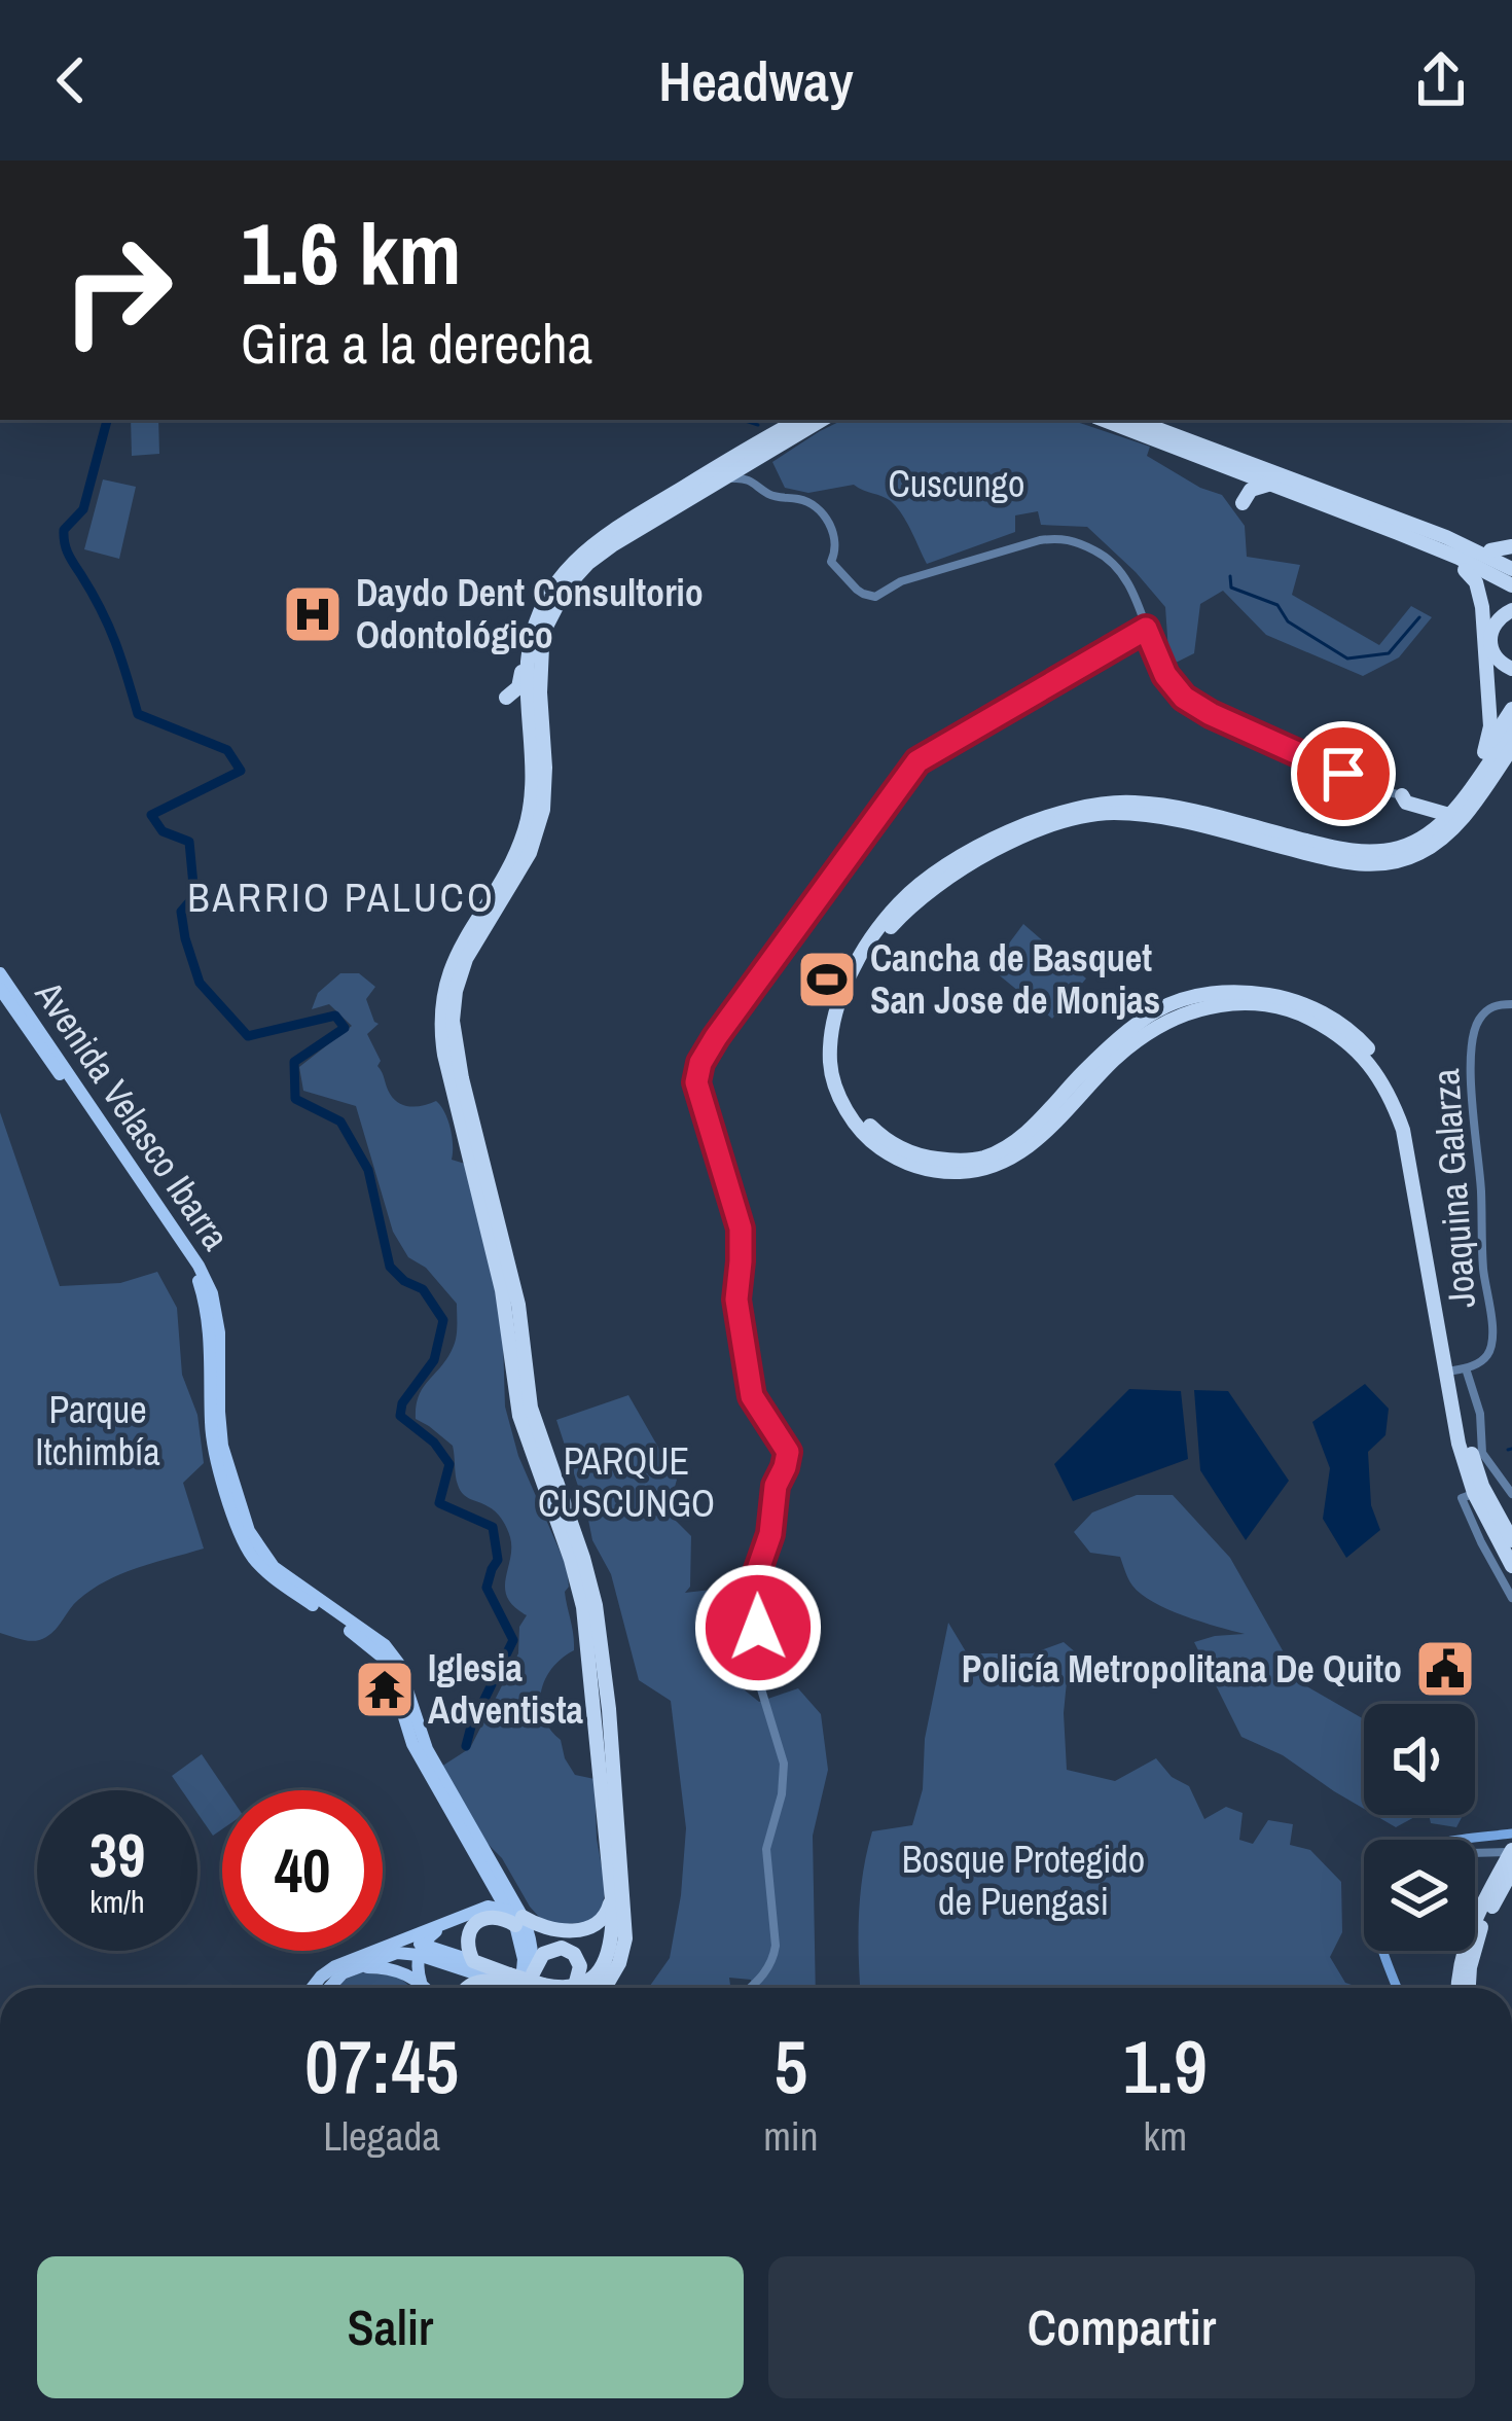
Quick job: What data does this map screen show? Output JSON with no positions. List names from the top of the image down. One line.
{"streets":{"main road":["Avenida Velasco Ibarra"],"street":["Joaquina Galarza"]},"districts":["BARRIO PALUCO"],"parks":["Cuscungo","Parque Itchimbía","PARQUE CUSCUNGO","Bosque Protegido de Puengasi"],"places":{"hospital":["Daydo Dent Consultorio Odontológico"],"sports":["Cancha de Basquet San Jose de Monjas"],"public building":["Policía Metropolitana De Quito"],"temple":["Iglesia Adventista"]},"page":{"header":"Headway","turn":["1.6 km","Gira a la derecha"],"speed":"39 km/h","limit":"40","eta":["07:45","Llegada","5","min","1.9","km"],"buttons":["Salir","Compartir"]}}
